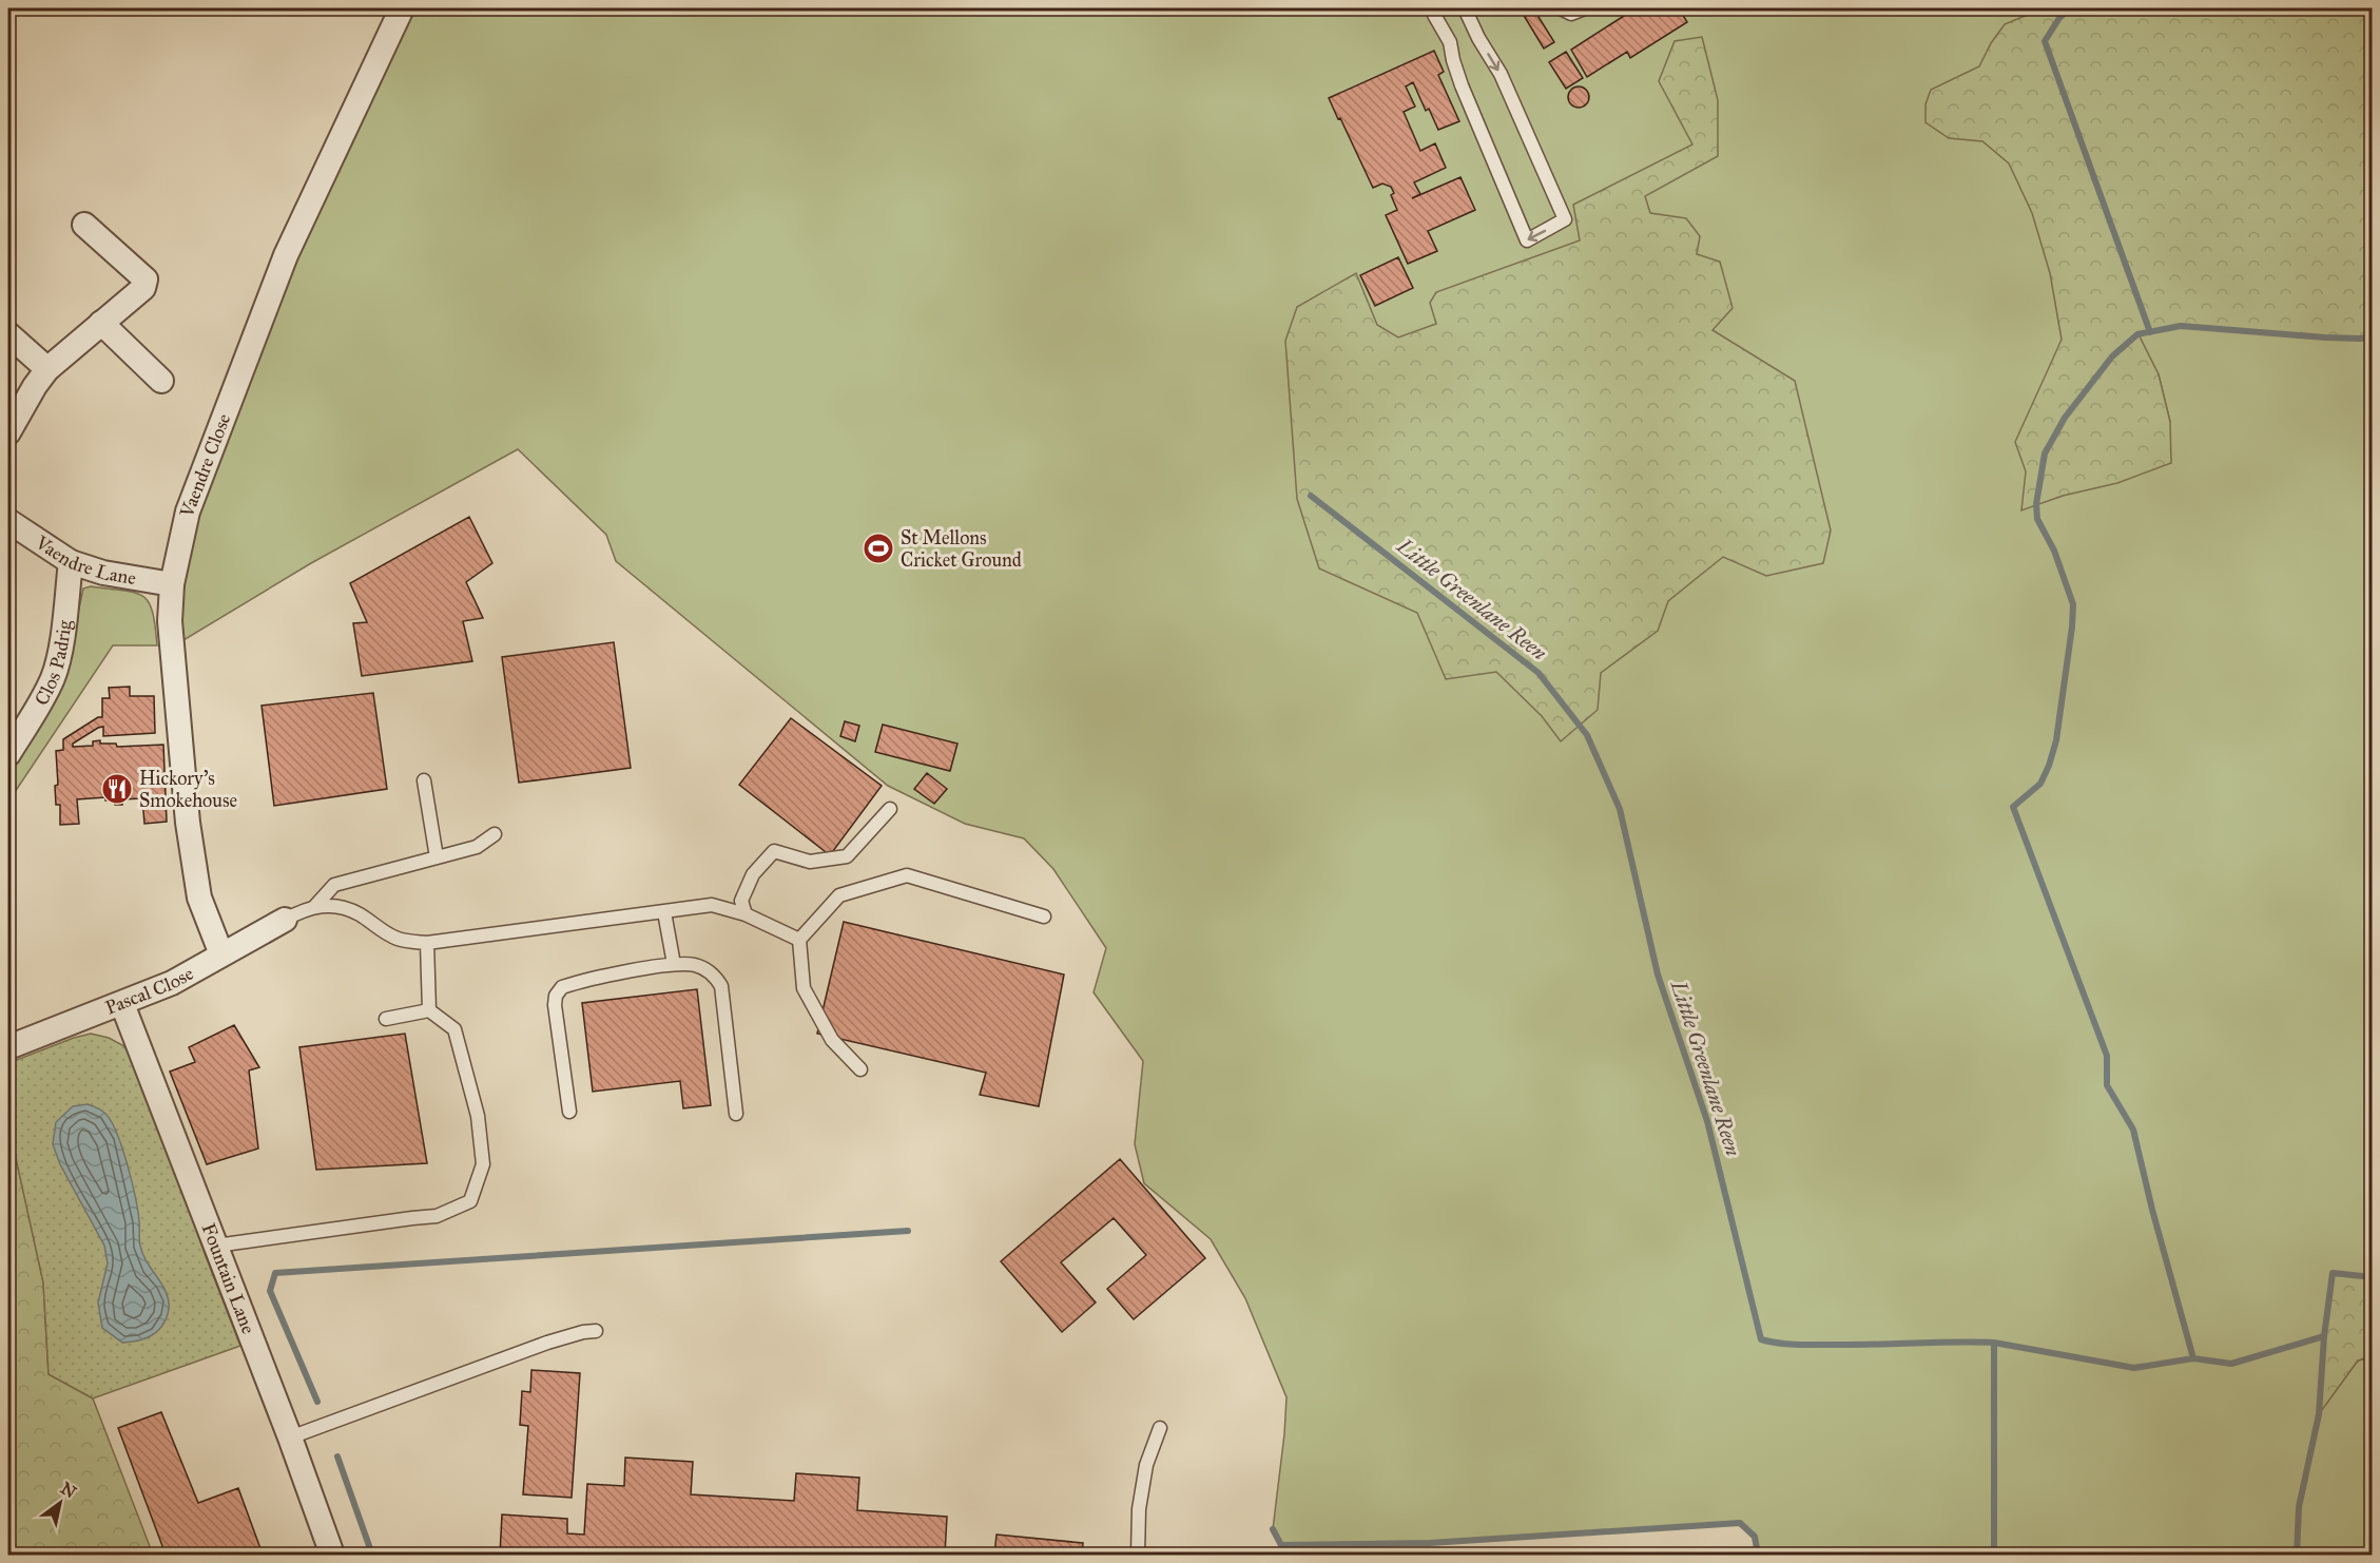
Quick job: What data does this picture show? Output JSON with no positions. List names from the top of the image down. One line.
{"streets":{"street":["Vaendre Close","Vaendre Lane","Clos Padrig","Pascal Close","Fountain Lane"]},"crossings":[["Vaendre Close","Vaendre Lane"],["Vaendre Close","Pascal Close"],["Vaendre Lane","Clos Padrig"],["Pascal Close","Fountain Lane"]],"water":["Little Greenlane Reen"],"places":{"sports":["St Mellons Cricket Ground"],"restaurant":["Hickory's Smokehouse"]},"north":"top right"}
